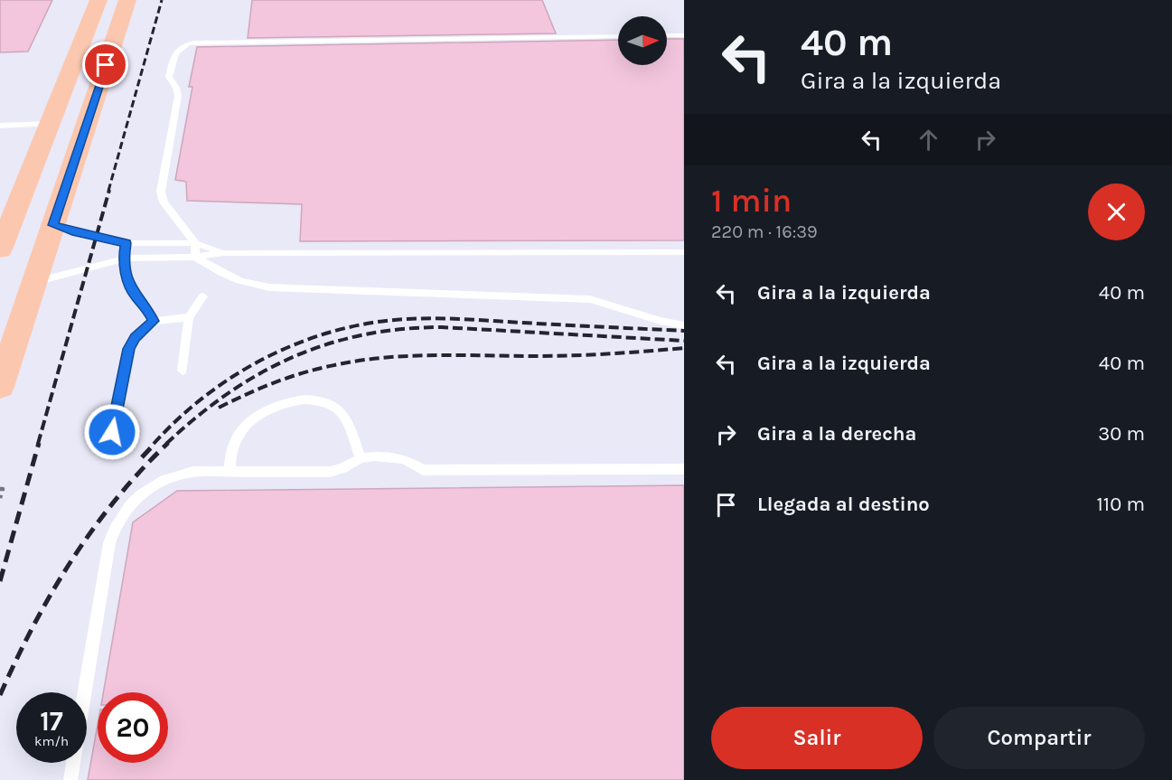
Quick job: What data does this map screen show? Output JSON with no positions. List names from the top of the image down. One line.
{"north":"right","page":{"turn":["40 m","Gira a la izquierda"],"heading":["1 min","220 m · 16:39"],"list":[{"name":"Gira a la izquierda","value":"40 m"},{"name":"Gira a la izquierda","value":"40 m"},{"name":"Gira a la derecha","value":"30 m"},{"name":"Llegada al destino","value":"110 m"}],"speed":"17 km/h","limit":"20","buttons":["Salir","Compartir"]}}
